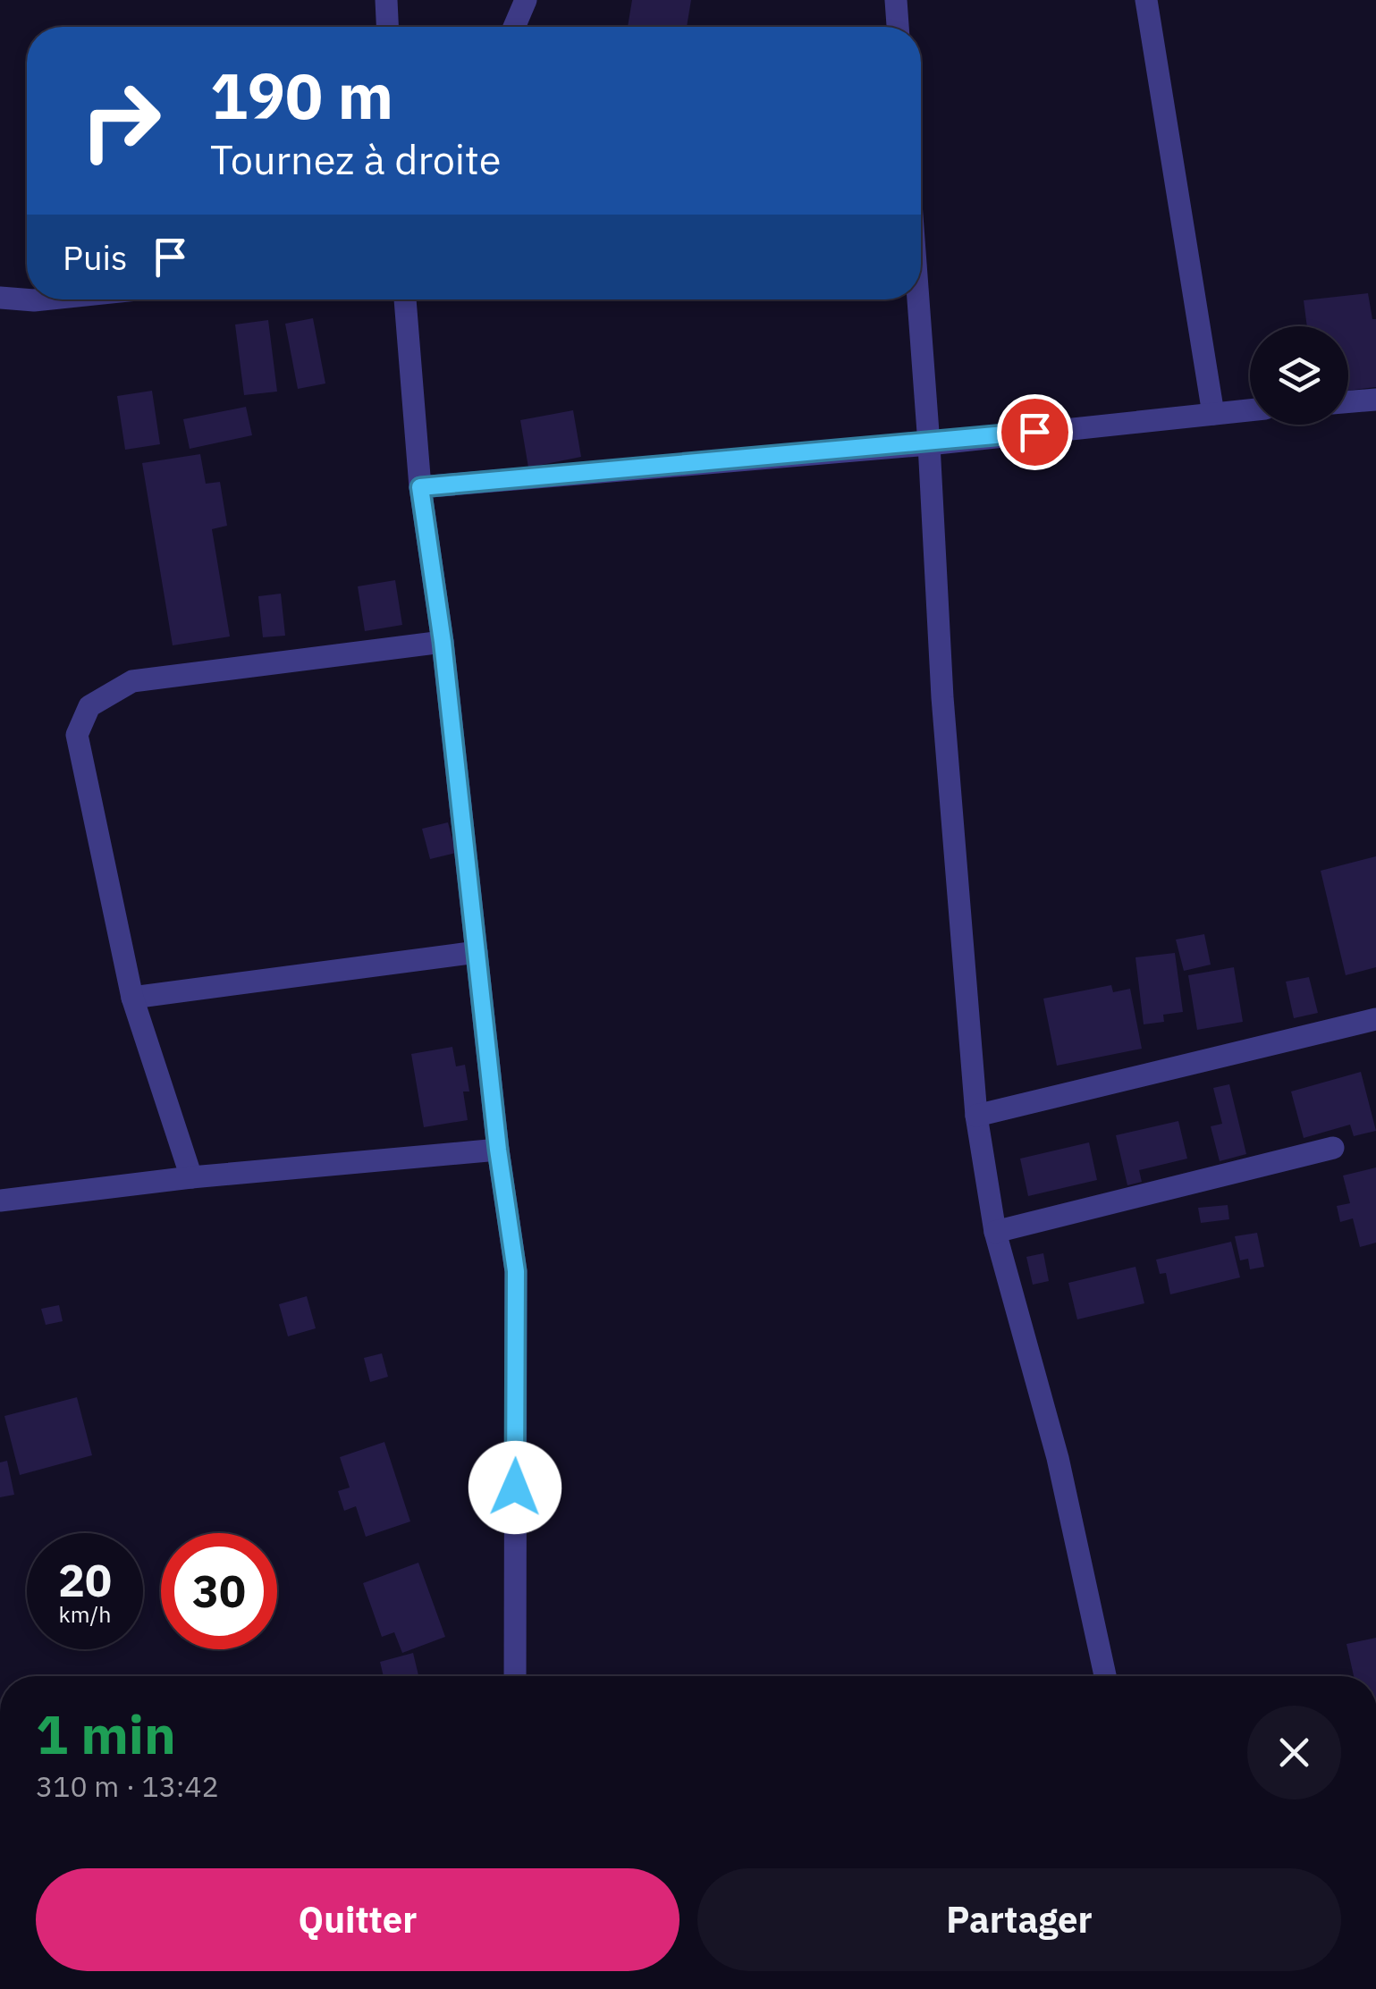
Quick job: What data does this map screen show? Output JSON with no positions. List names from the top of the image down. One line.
{"page":{"turn":["190 m","Tournez à droite"],"then":"Puis","speed":"20 km/h","limit":"30","heading":["1 min","310 m · 13:42"],"buttons":["Quitter","Partager"]}}
